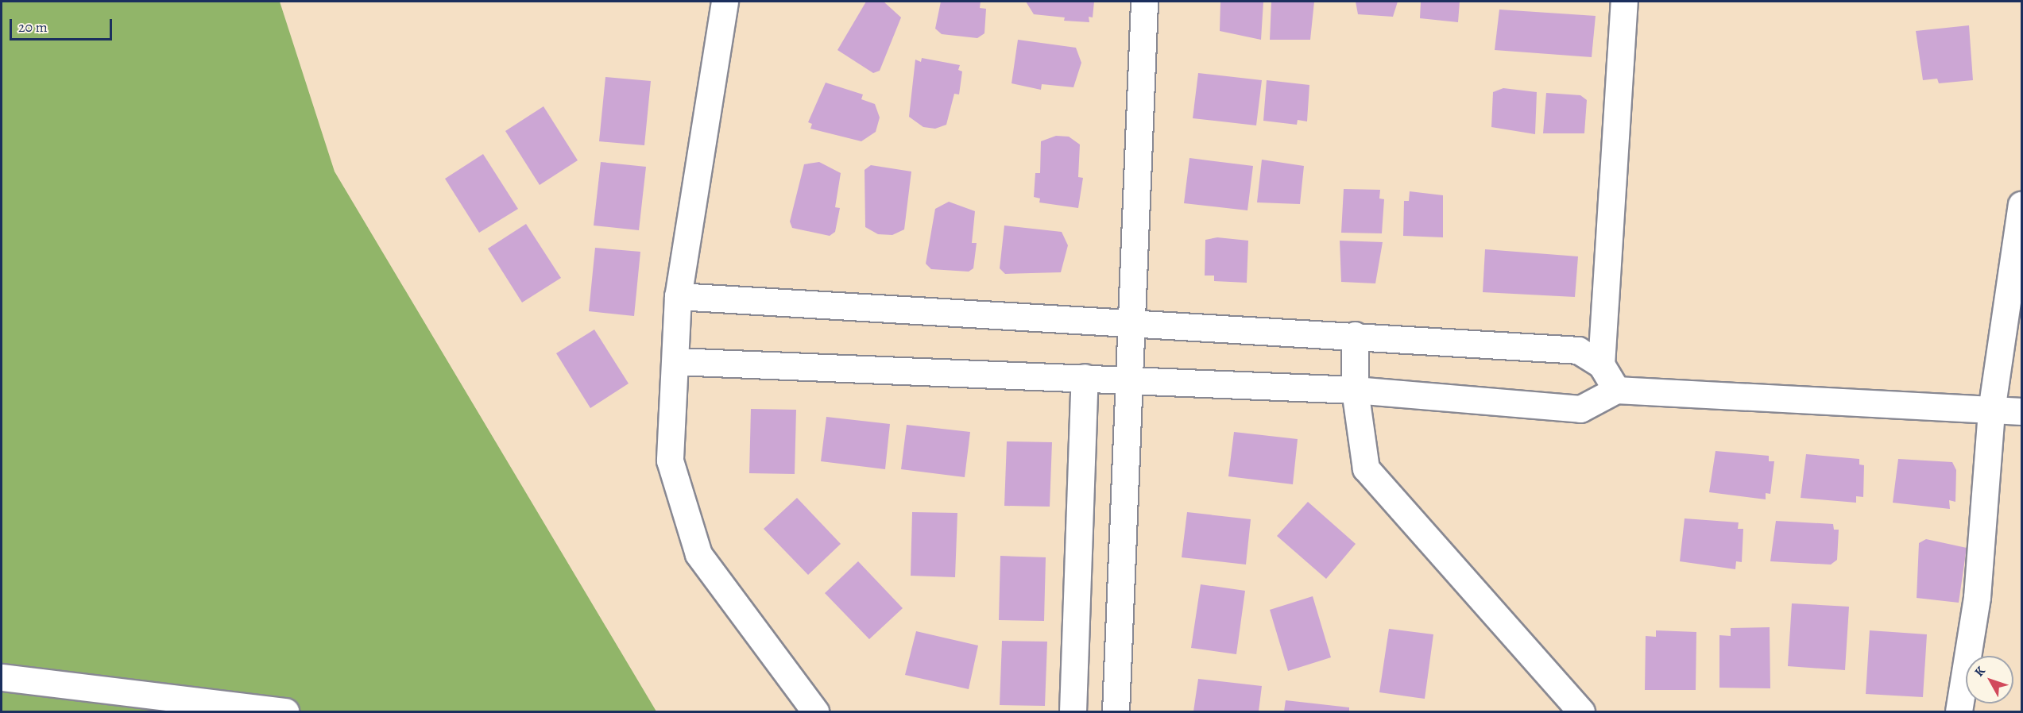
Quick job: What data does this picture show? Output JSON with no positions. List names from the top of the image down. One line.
{"scale_bar":"20 m","north":"top left"}
